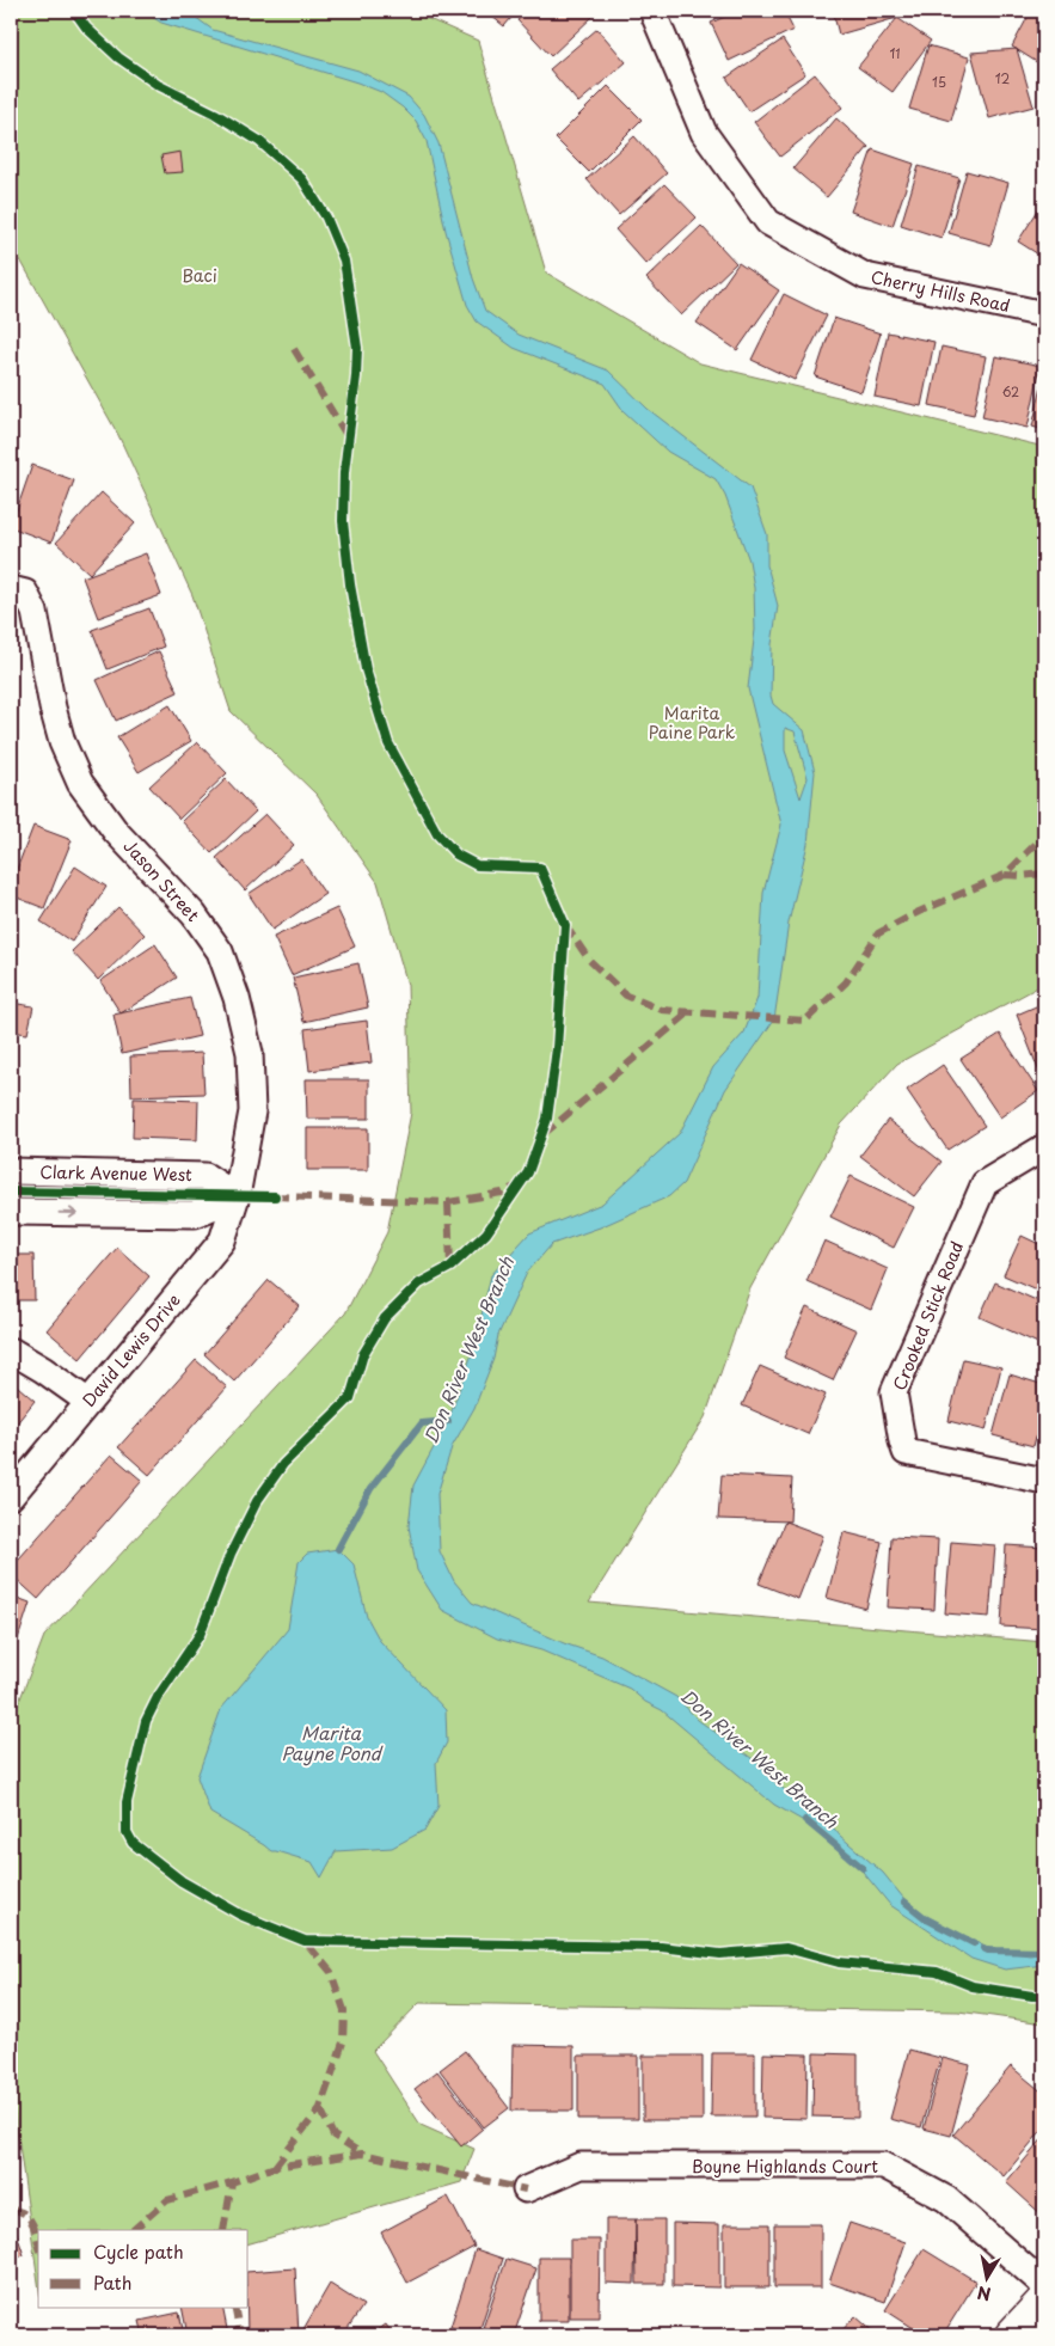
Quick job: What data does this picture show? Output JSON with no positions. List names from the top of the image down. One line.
{"streets":{"street":["Cherry Hills Road","Jason Street","Clark Avenue West","Crooked Stick Road","David Lewis Drive","Boyne Highlands Court"]},"crossings":[["Jason Street","Clark Avenue West"],["Jason Street","David Lewis Drive"],["Clark Avenue West","David Lewis Drive"]],"water":["Don River West Branch","Marita Payne Pond"],"parks":["Baci","Marita Paine Park"],"house_numbers":["11","12","15","62"],"legend":["Cycle path","Path"],"north":"bottom"}
